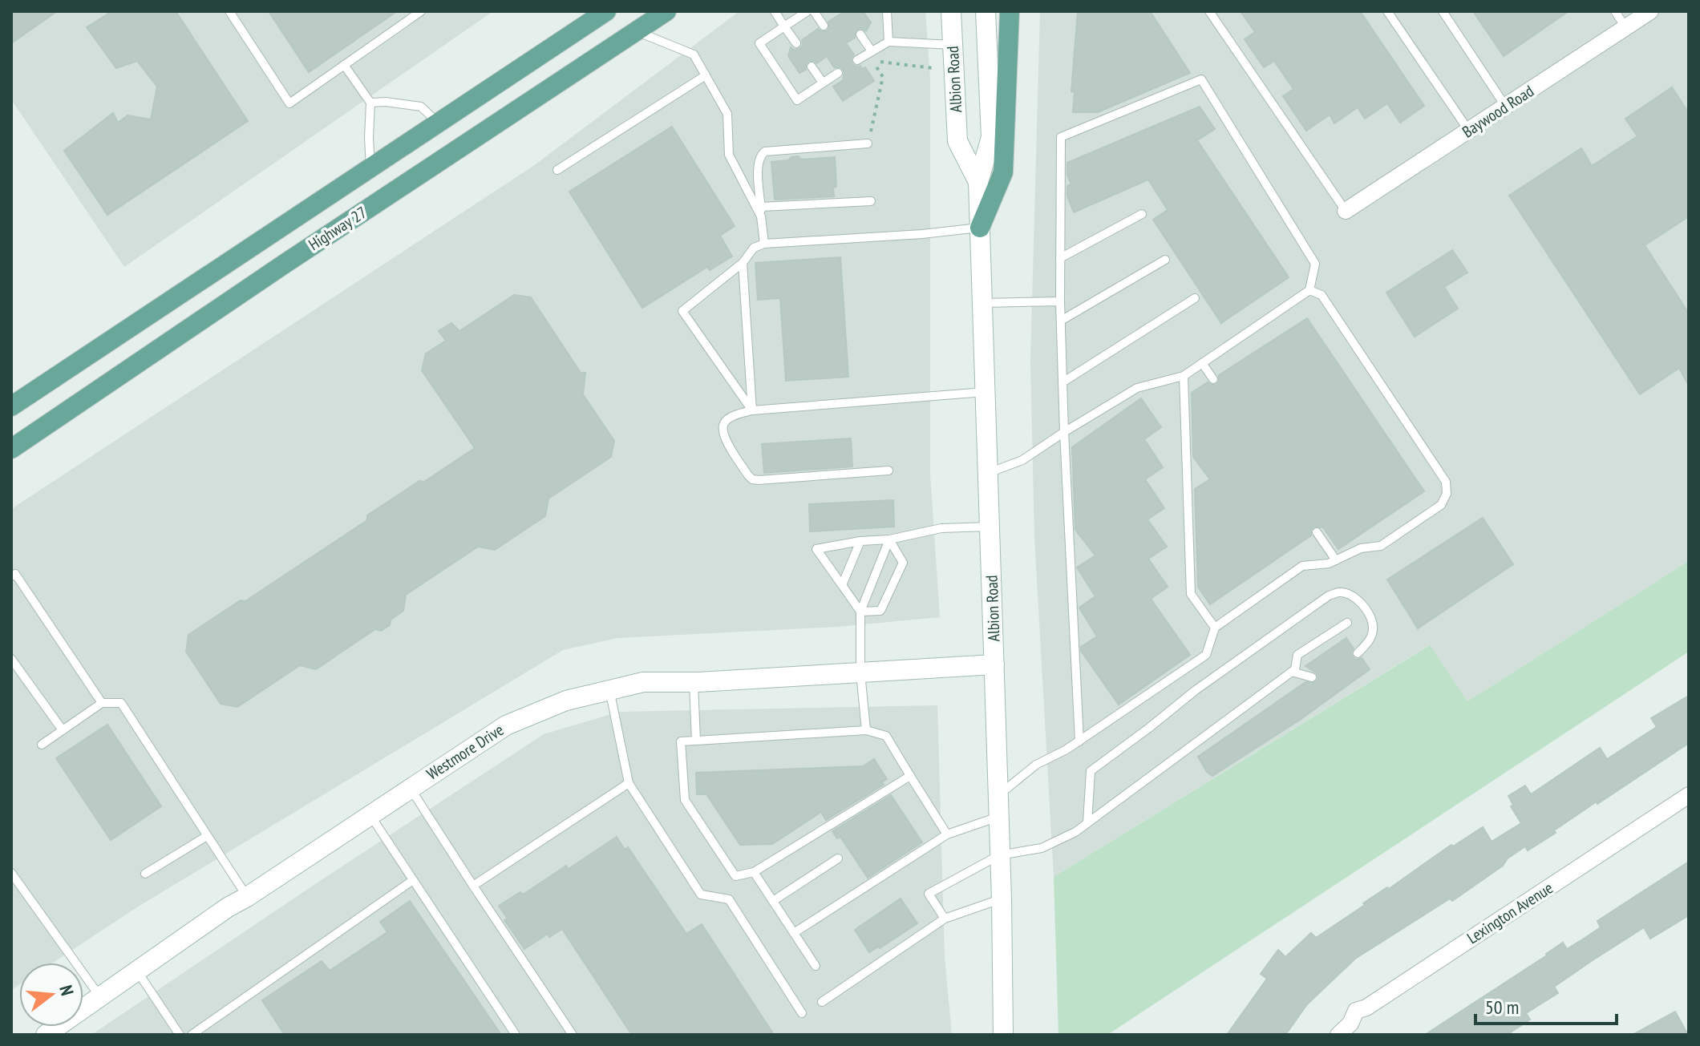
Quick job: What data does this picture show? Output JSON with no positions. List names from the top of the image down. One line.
{"streets":{"main road":["Albion Road","Highway 27","Westmore Drive"],"street":["Baywood Road","Lexington Avenue"]},"crossings":[["Albion Road","Westmore Drive"]],"scale_bar":"50 m","north":"right"}
